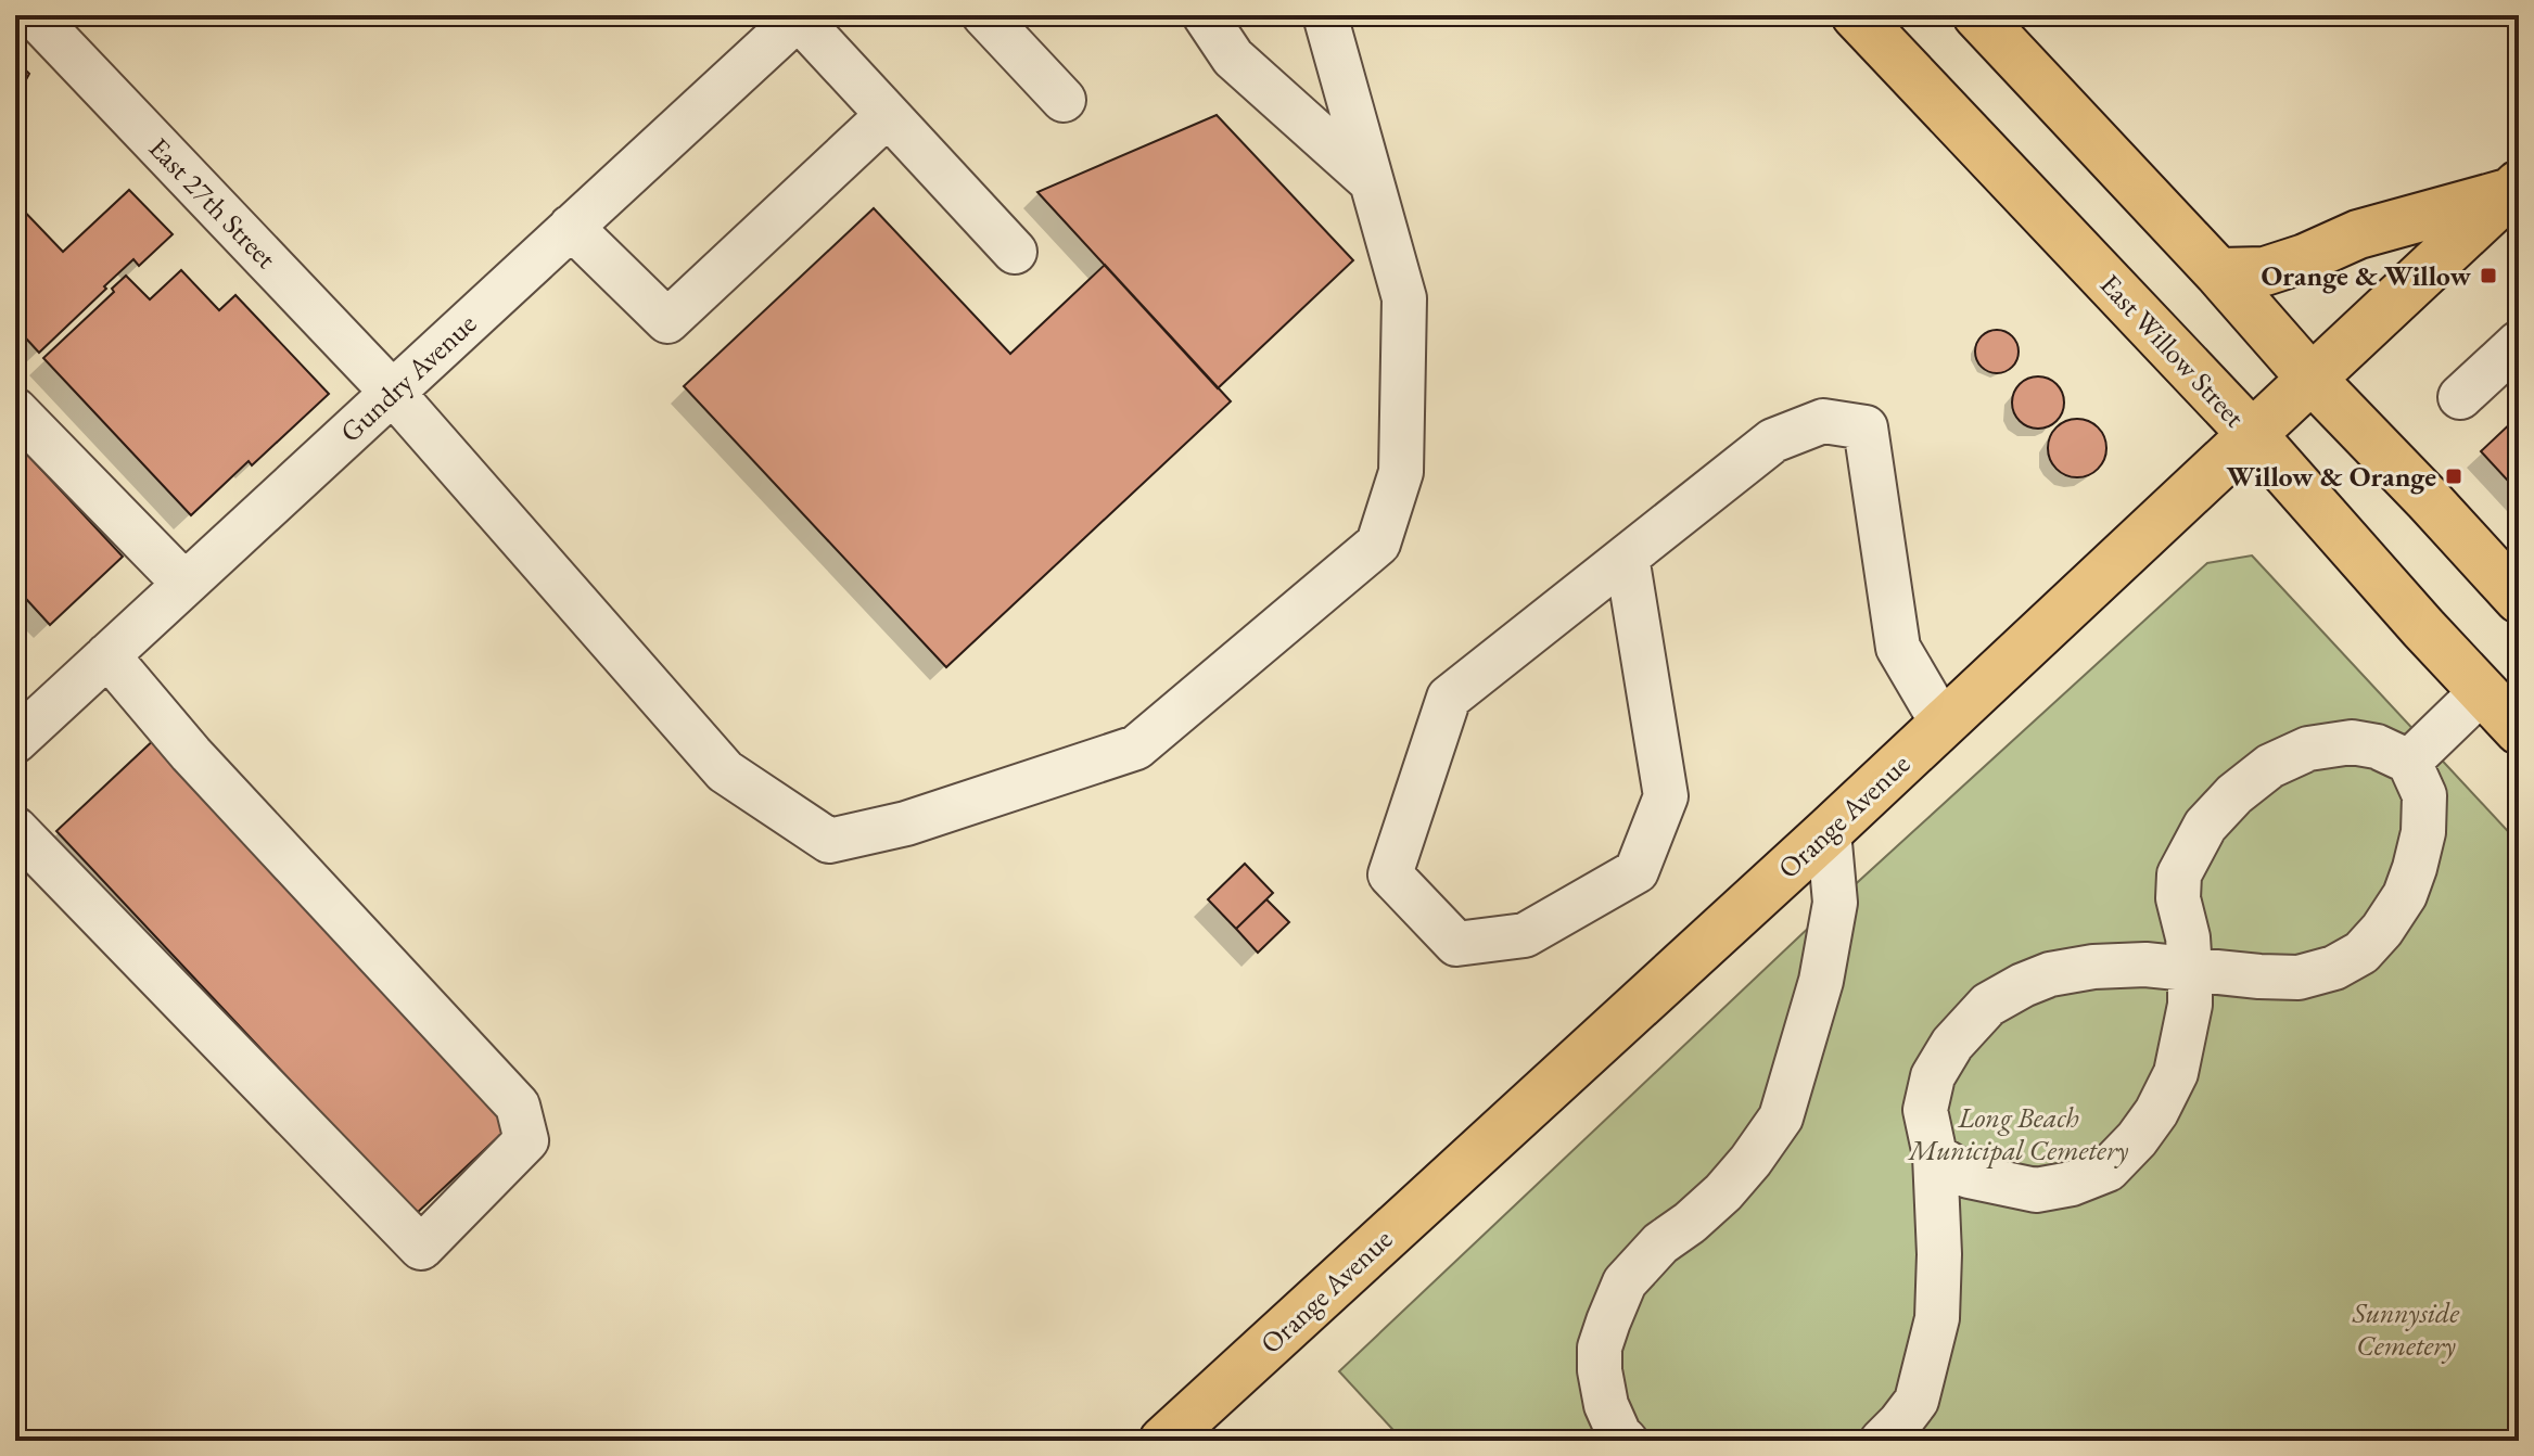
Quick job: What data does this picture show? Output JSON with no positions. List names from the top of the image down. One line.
{"streets":{"main road":["East Willow Street","Orange Avenue"],"street":["East 27th Street","Gundry Avenue"]},"crossings":[["East 27th Street","Gundry Avenue"],["East Willow Street","Orange Avenue"]],"parks":["Long Beach Municipal Cemetery","Sunnyside Cemetery"],"places":{"transit":["Orange & Willow","Willow & Orange"]}}
